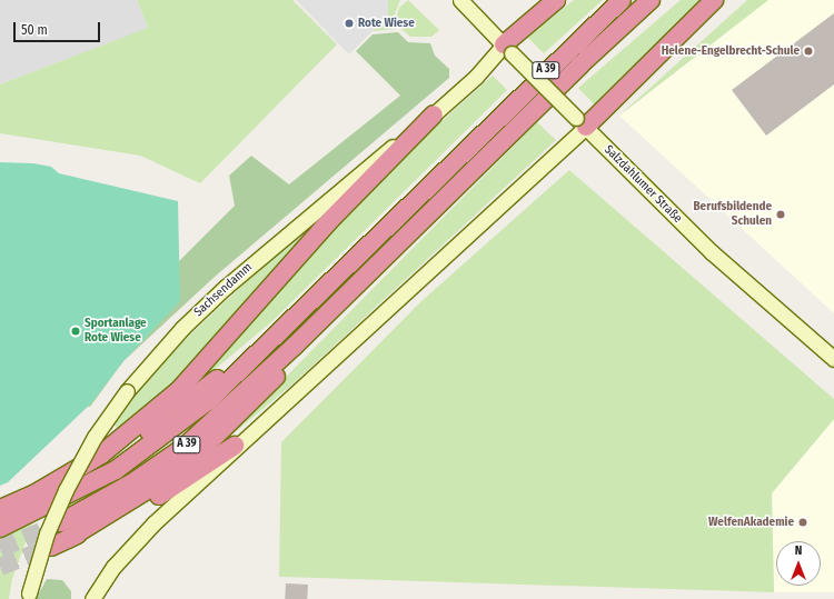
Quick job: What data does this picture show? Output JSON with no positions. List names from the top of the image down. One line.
{"streets":{"highway":["A 39"],"main road":["Salzdahlumer Straße","Sachsendamm"]},"crossings":[["Salzdahlumer Straße","Sachsendamm"]],"places":["Rote Wiese","Helene-Engelbrecht-Schule","Berufsbildende Schulen","Sportanlage Rote Wiese","WelfenAkademie"],"scale_bar":"50 m","north":"top"}
